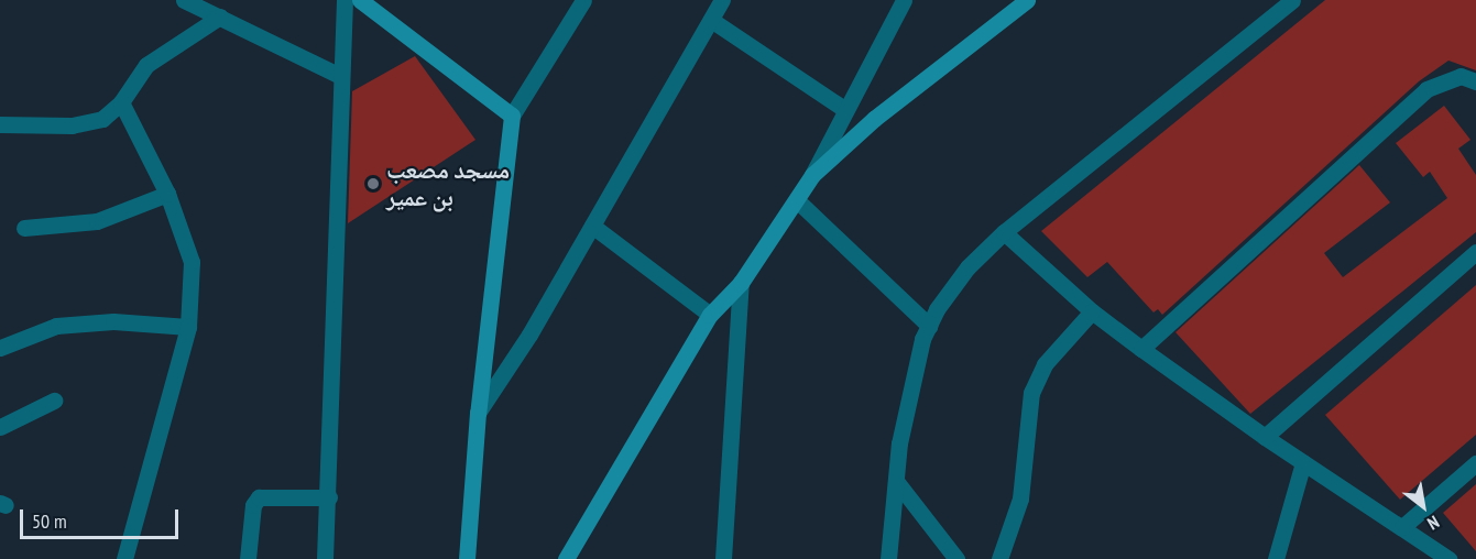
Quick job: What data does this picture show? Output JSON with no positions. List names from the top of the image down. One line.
{"places":["مسجد مصعب بن عمير"],"scale_bar":"50 m","north":"bottom right"}
